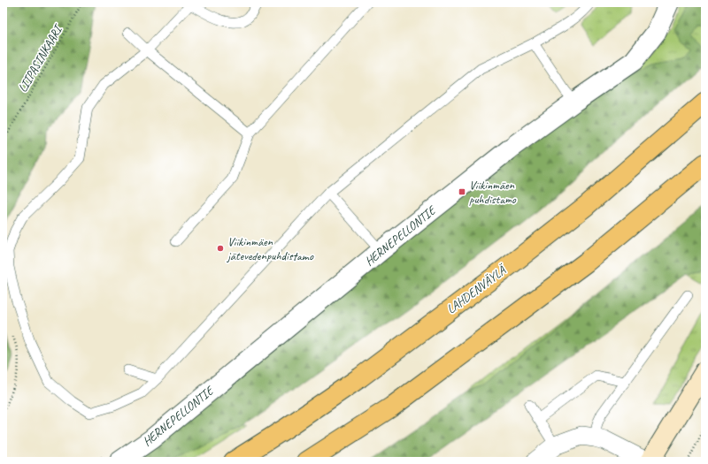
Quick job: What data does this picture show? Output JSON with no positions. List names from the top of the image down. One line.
{"streets":{"highway":["LAHDENVÄYLÄ"],"street":["HERNEPELLONTIE"],"path":["LIIPASINKAARI"]},"places":{"transit":["Viikinmäen puhdistamo"],"other":["Viikinmäen jätevedenpuhdistamo"]}}
